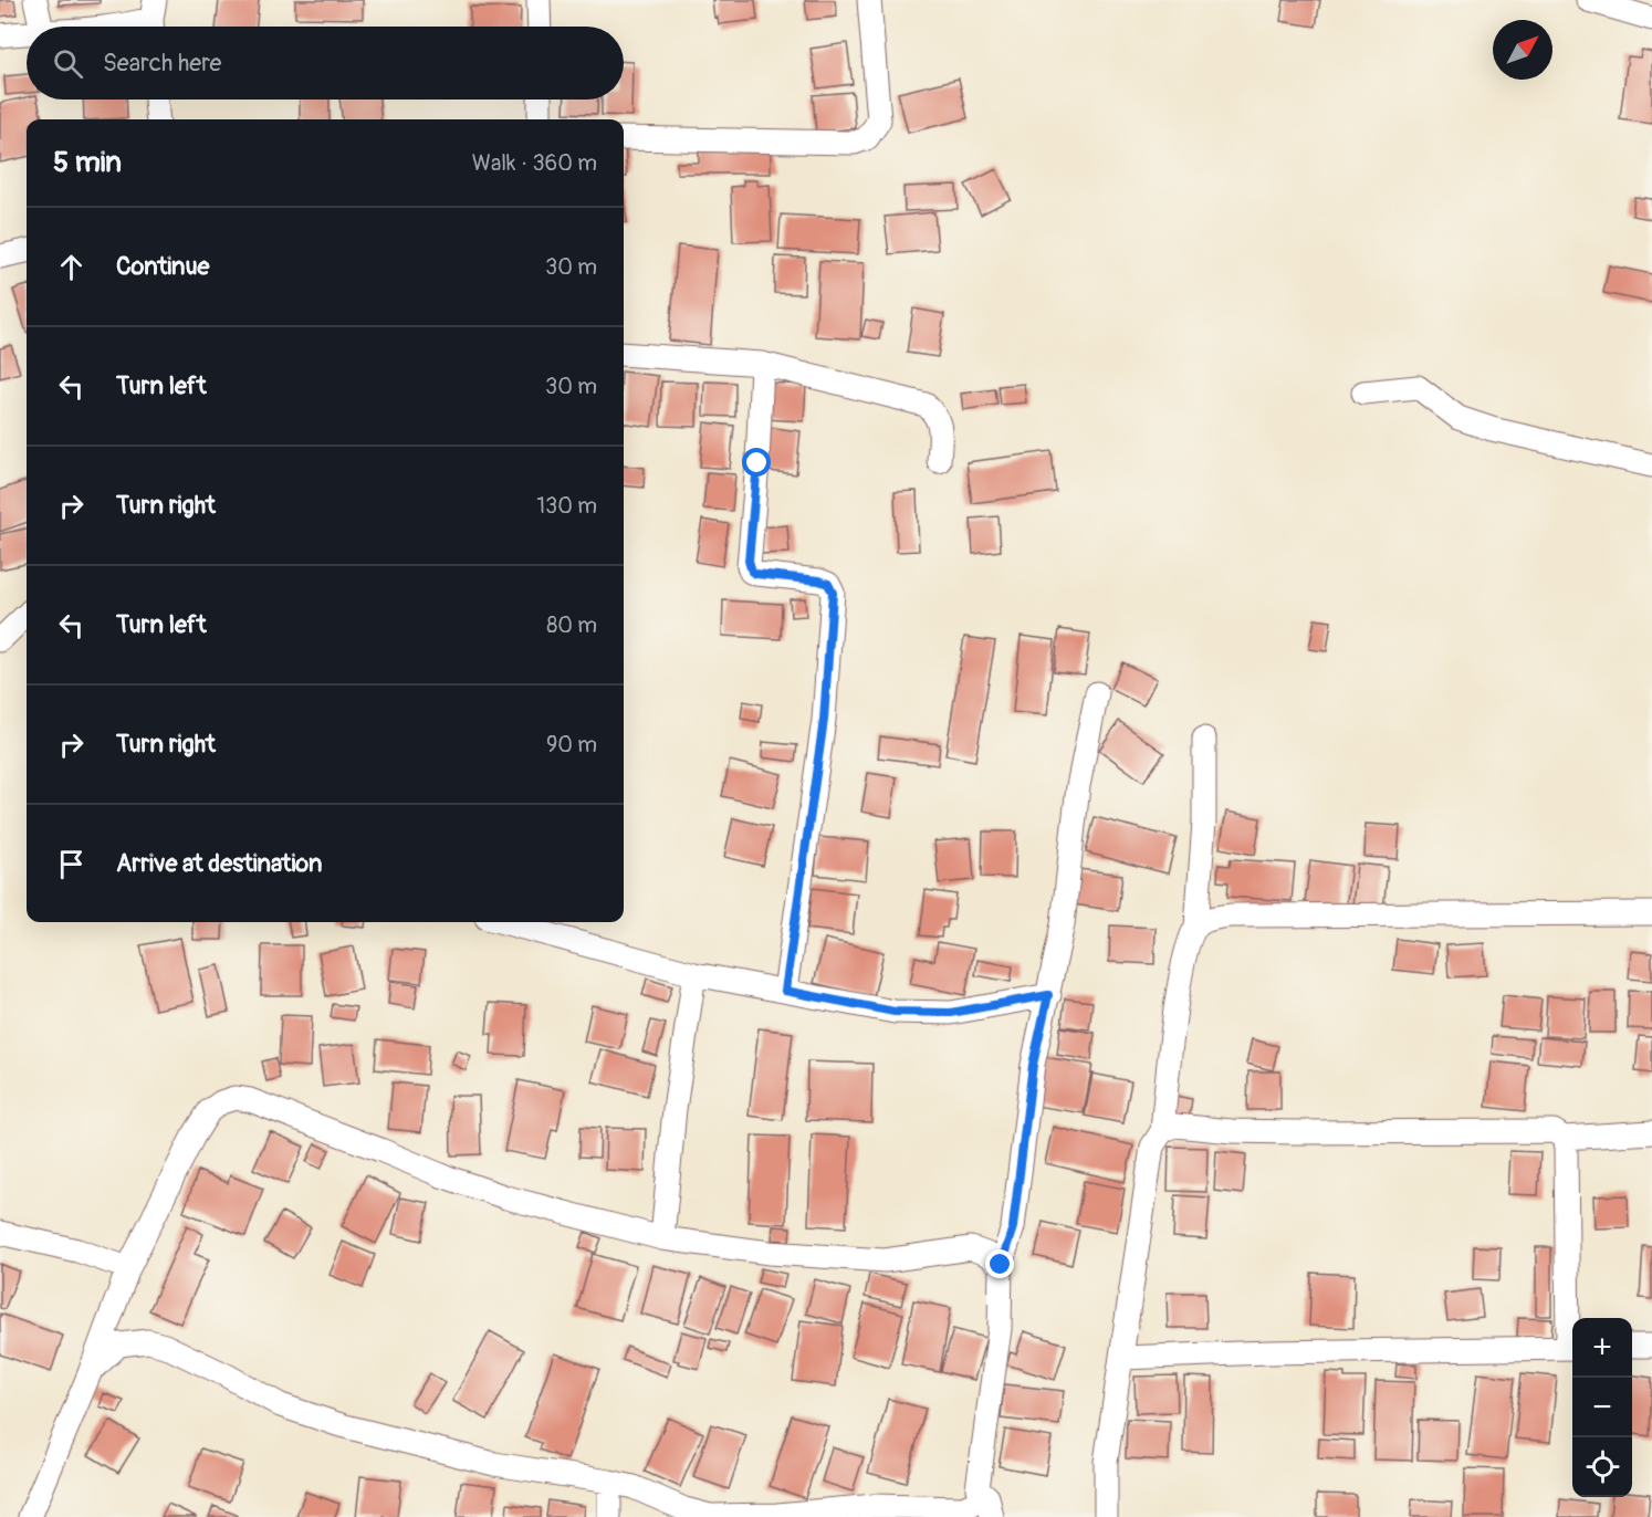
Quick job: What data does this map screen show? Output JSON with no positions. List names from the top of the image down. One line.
{"north":"top right","page":{"search":"Search here","heading":["5 min","Walk · 360 m"],"list":[["Continue","30 m"],["Turn left","30 m"],["Turn right","130 m"],["Turn left","80 m"],["Turn right","90 m"],"Arrive at destination"],"map_buttons":["+","−"]}}
